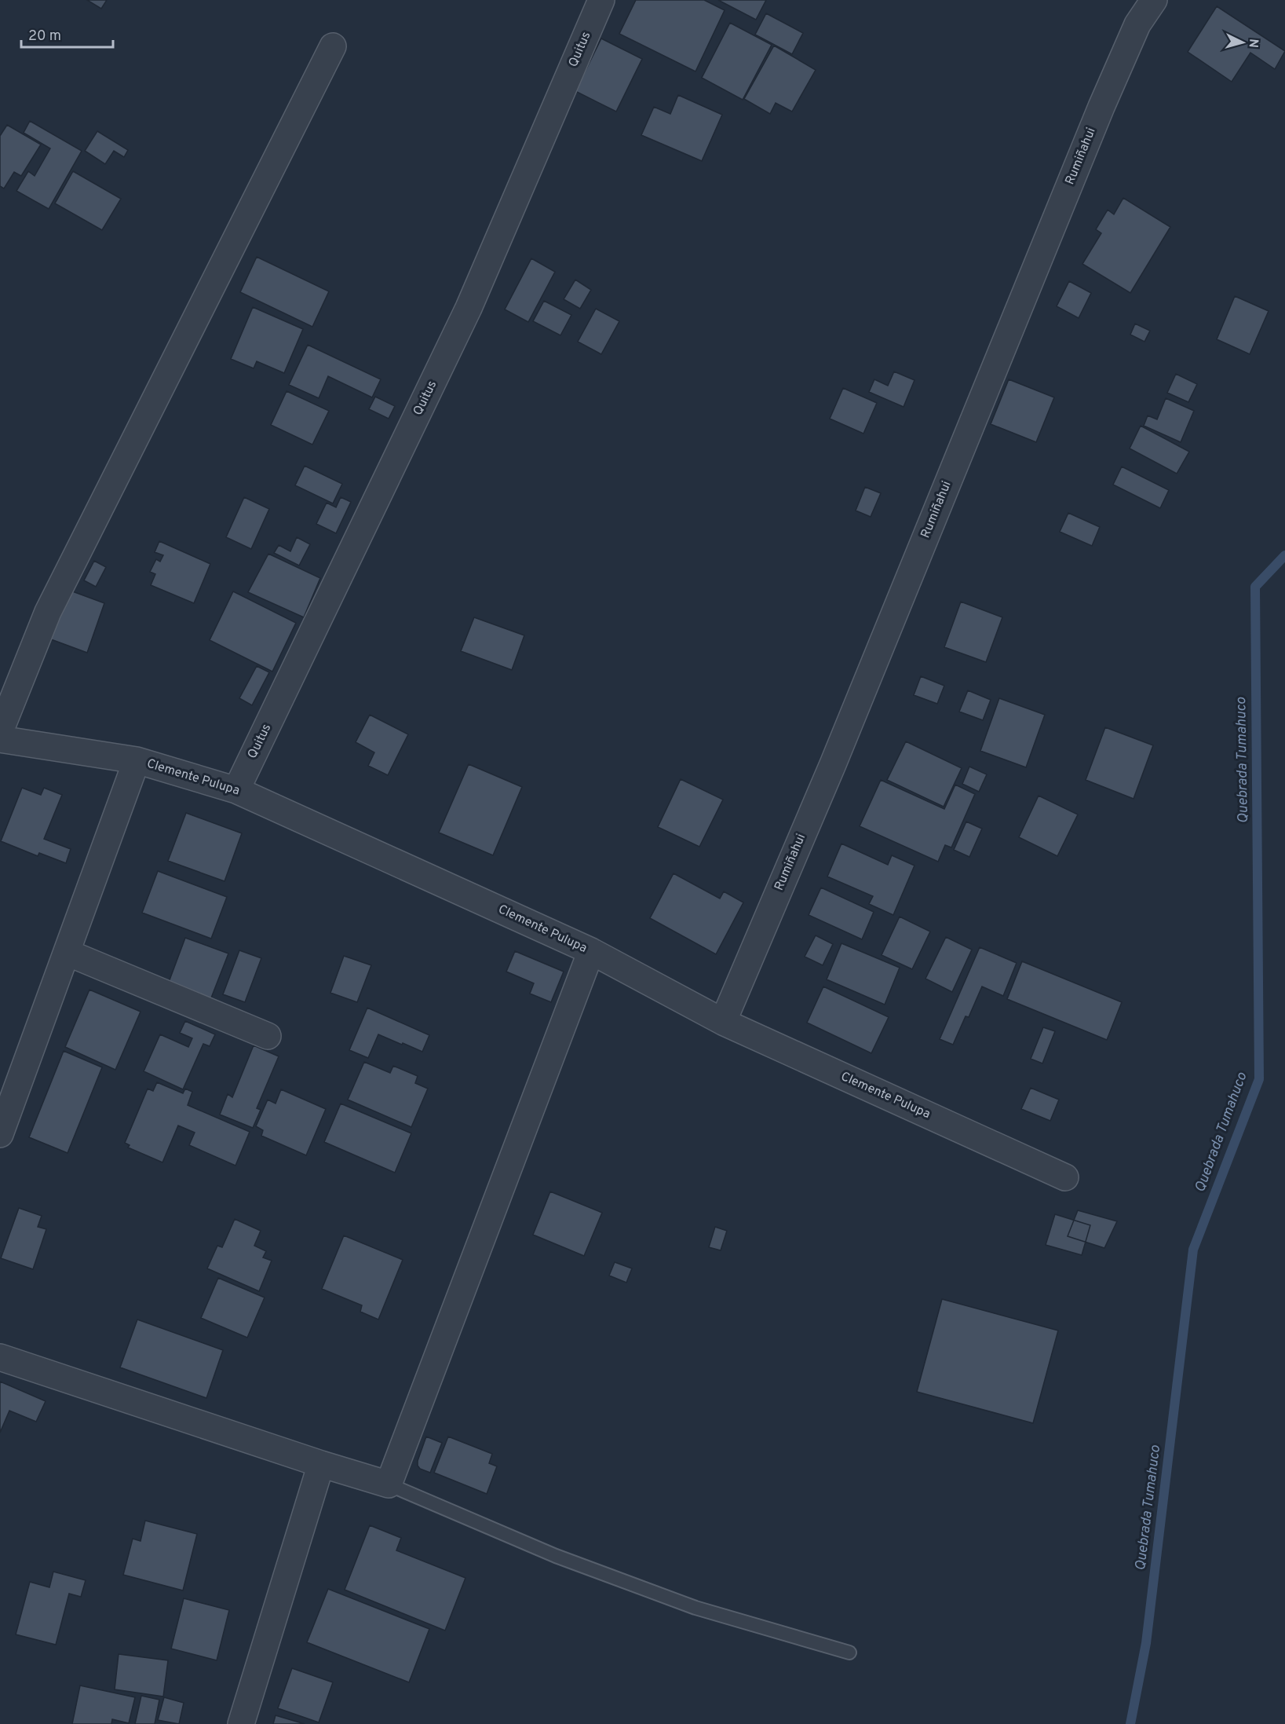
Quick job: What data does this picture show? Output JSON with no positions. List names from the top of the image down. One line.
{"streets":{"street":["Quitus","Rumiñahui","Clemente Pulupa"]},"crossings":[["Quitus","Clemente Pulupa"],["Rumiñahui","Clemente Pulupa"]],"water":["Quebrada Tumahuco"],"scale_bar":"20 m","north":"right"}
